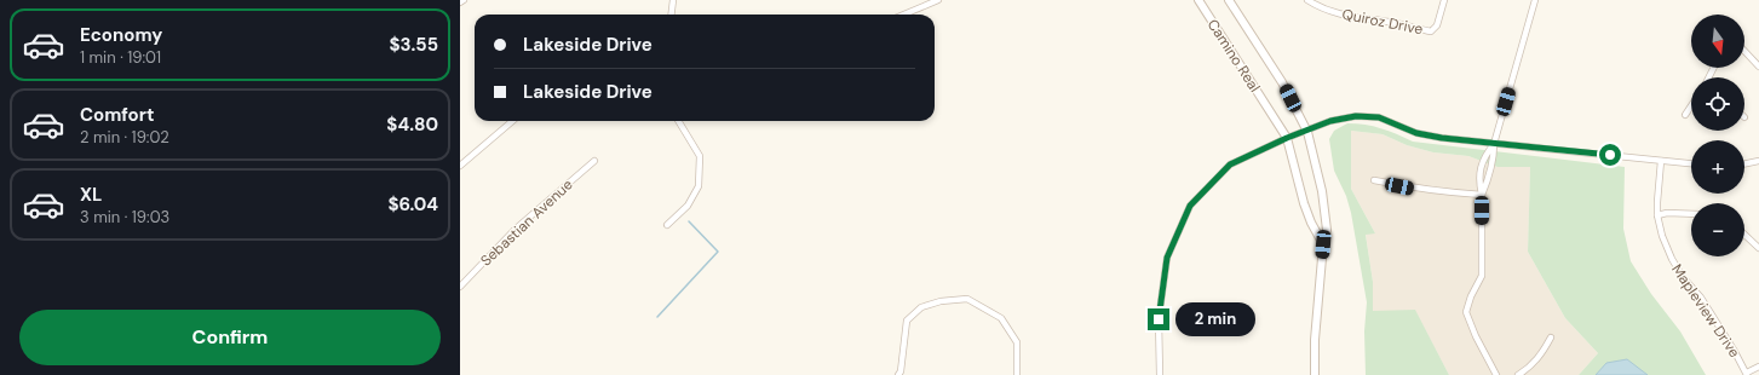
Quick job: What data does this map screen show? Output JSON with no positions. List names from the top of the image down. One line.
{"streets":{"main road":["Camino Real"],"street":["Quiroz Drive","Sebastian Avenue","Mapleview Drive"]},"north":"bottom","page":{"list":[{"name":"Economy","note":"1 min · 19:01","value":"$3.55"},{"name":"Comfort","note":"2 min · 19:02","value":"$4.80"},{"name":"XL","note":"3 min · 19:03","value":"$6.04"}],"map_buttons":["+","−"],"banner":["Lakeside Drive","Lakeside Drive"],"buttons":"Confirm","bubble":"2 min"}}
